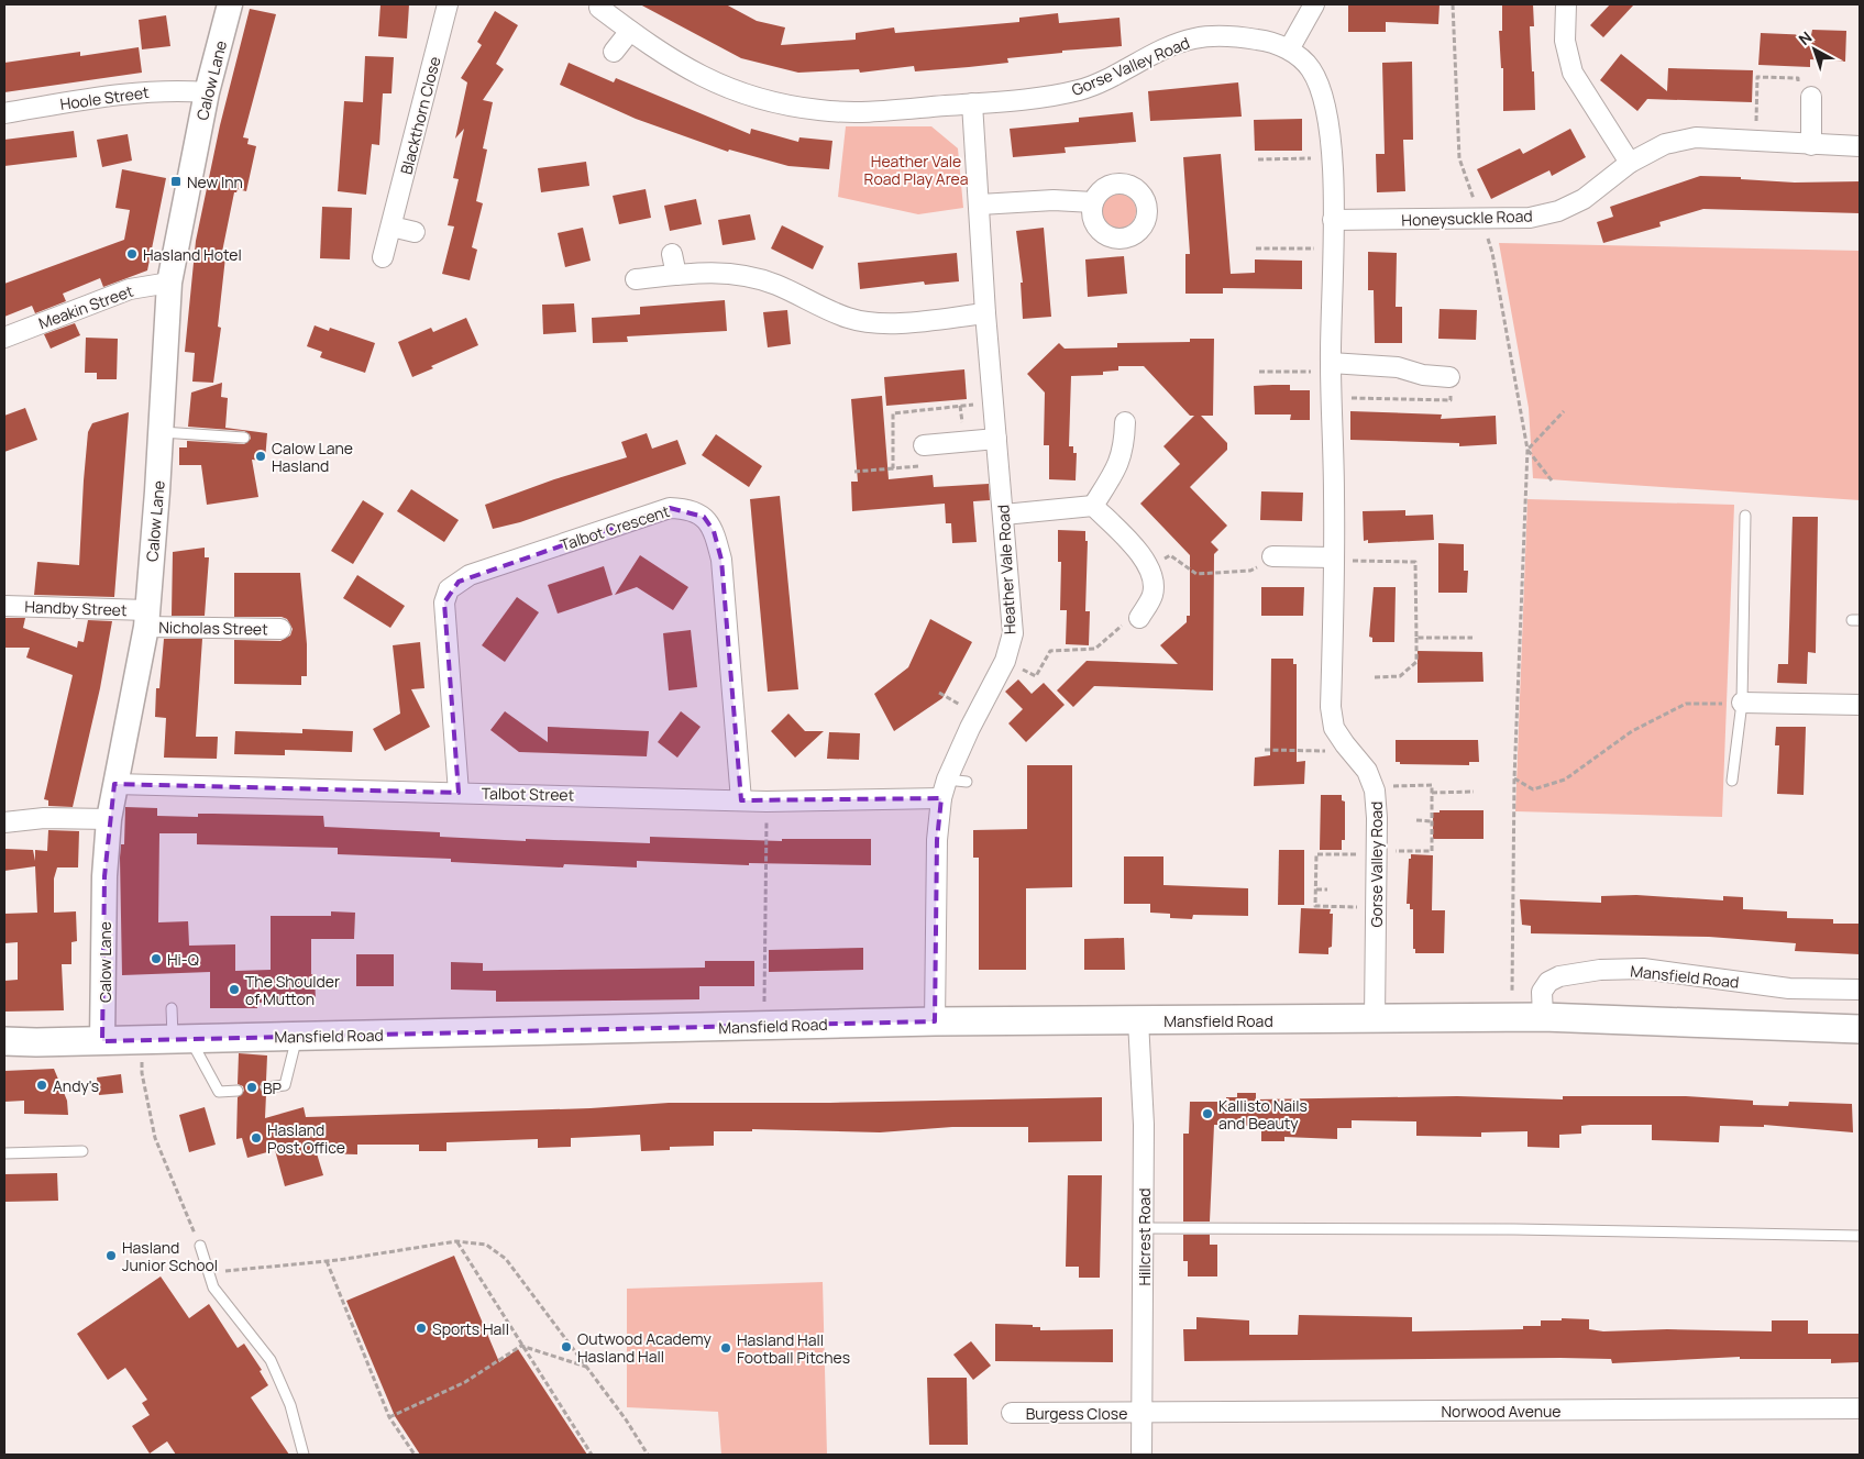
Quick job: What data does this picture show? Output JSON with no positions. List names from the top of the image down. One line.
{"streets":{"main road":["Mansfield Road"],"street":["Gorse Valley Road","Calow Lane","Hoole Street","Blackthorn Close","Honeysuckle Road","Meakin Street","Talbot Crescent","Heather Vale Road","Handby Street","Nicholas Street","Talbot Street","Hillcrest Road","Norwood Avenue","Burgess Close"]},"crossings":[["Gorse Valley Road","Honeysuckle Road"],["Gorse Valley Road","Heather Vale Road"],["Gorse Valley Road","Mansfield Road"],["Calow Lane","Hoole Street"],["Calow Lane","Meakin Street"],["Calow Lane","Handby Street"],["Calow Lane","Nicholas Street"],["Calow Lane","Talbot Street"],["Calow Lane","Mansfield Road"],["Talbot Crescent","Talbot Street"],["Heather Vale Road","Talbot Street"],["Heather Vale Road","Mansfield Road"],["Handby Street","Nicholas Street"],["Mansfield Road","Hillcrest Road"],["Hillcrest Road","Norwood Avenue"],["Hillcrest Road","Burgess Close"],["Norwood Avenue","Burgess Close"]],"parks":["Heather Vale Road Play Area"],"places":{"transit":["New Inn"],"other":["Hasland Hotel","Calow Lane Hasland","Hi-Q","The Shoulder of Mutton","Andy's","BP","Kallisto Nails and Beauty","Hasland Post Office","Hasland Junior School","Sports Hall","Outwood Academy Hasland Hall","Hasland Hall Football Pitches"]},"north":"top left"}
